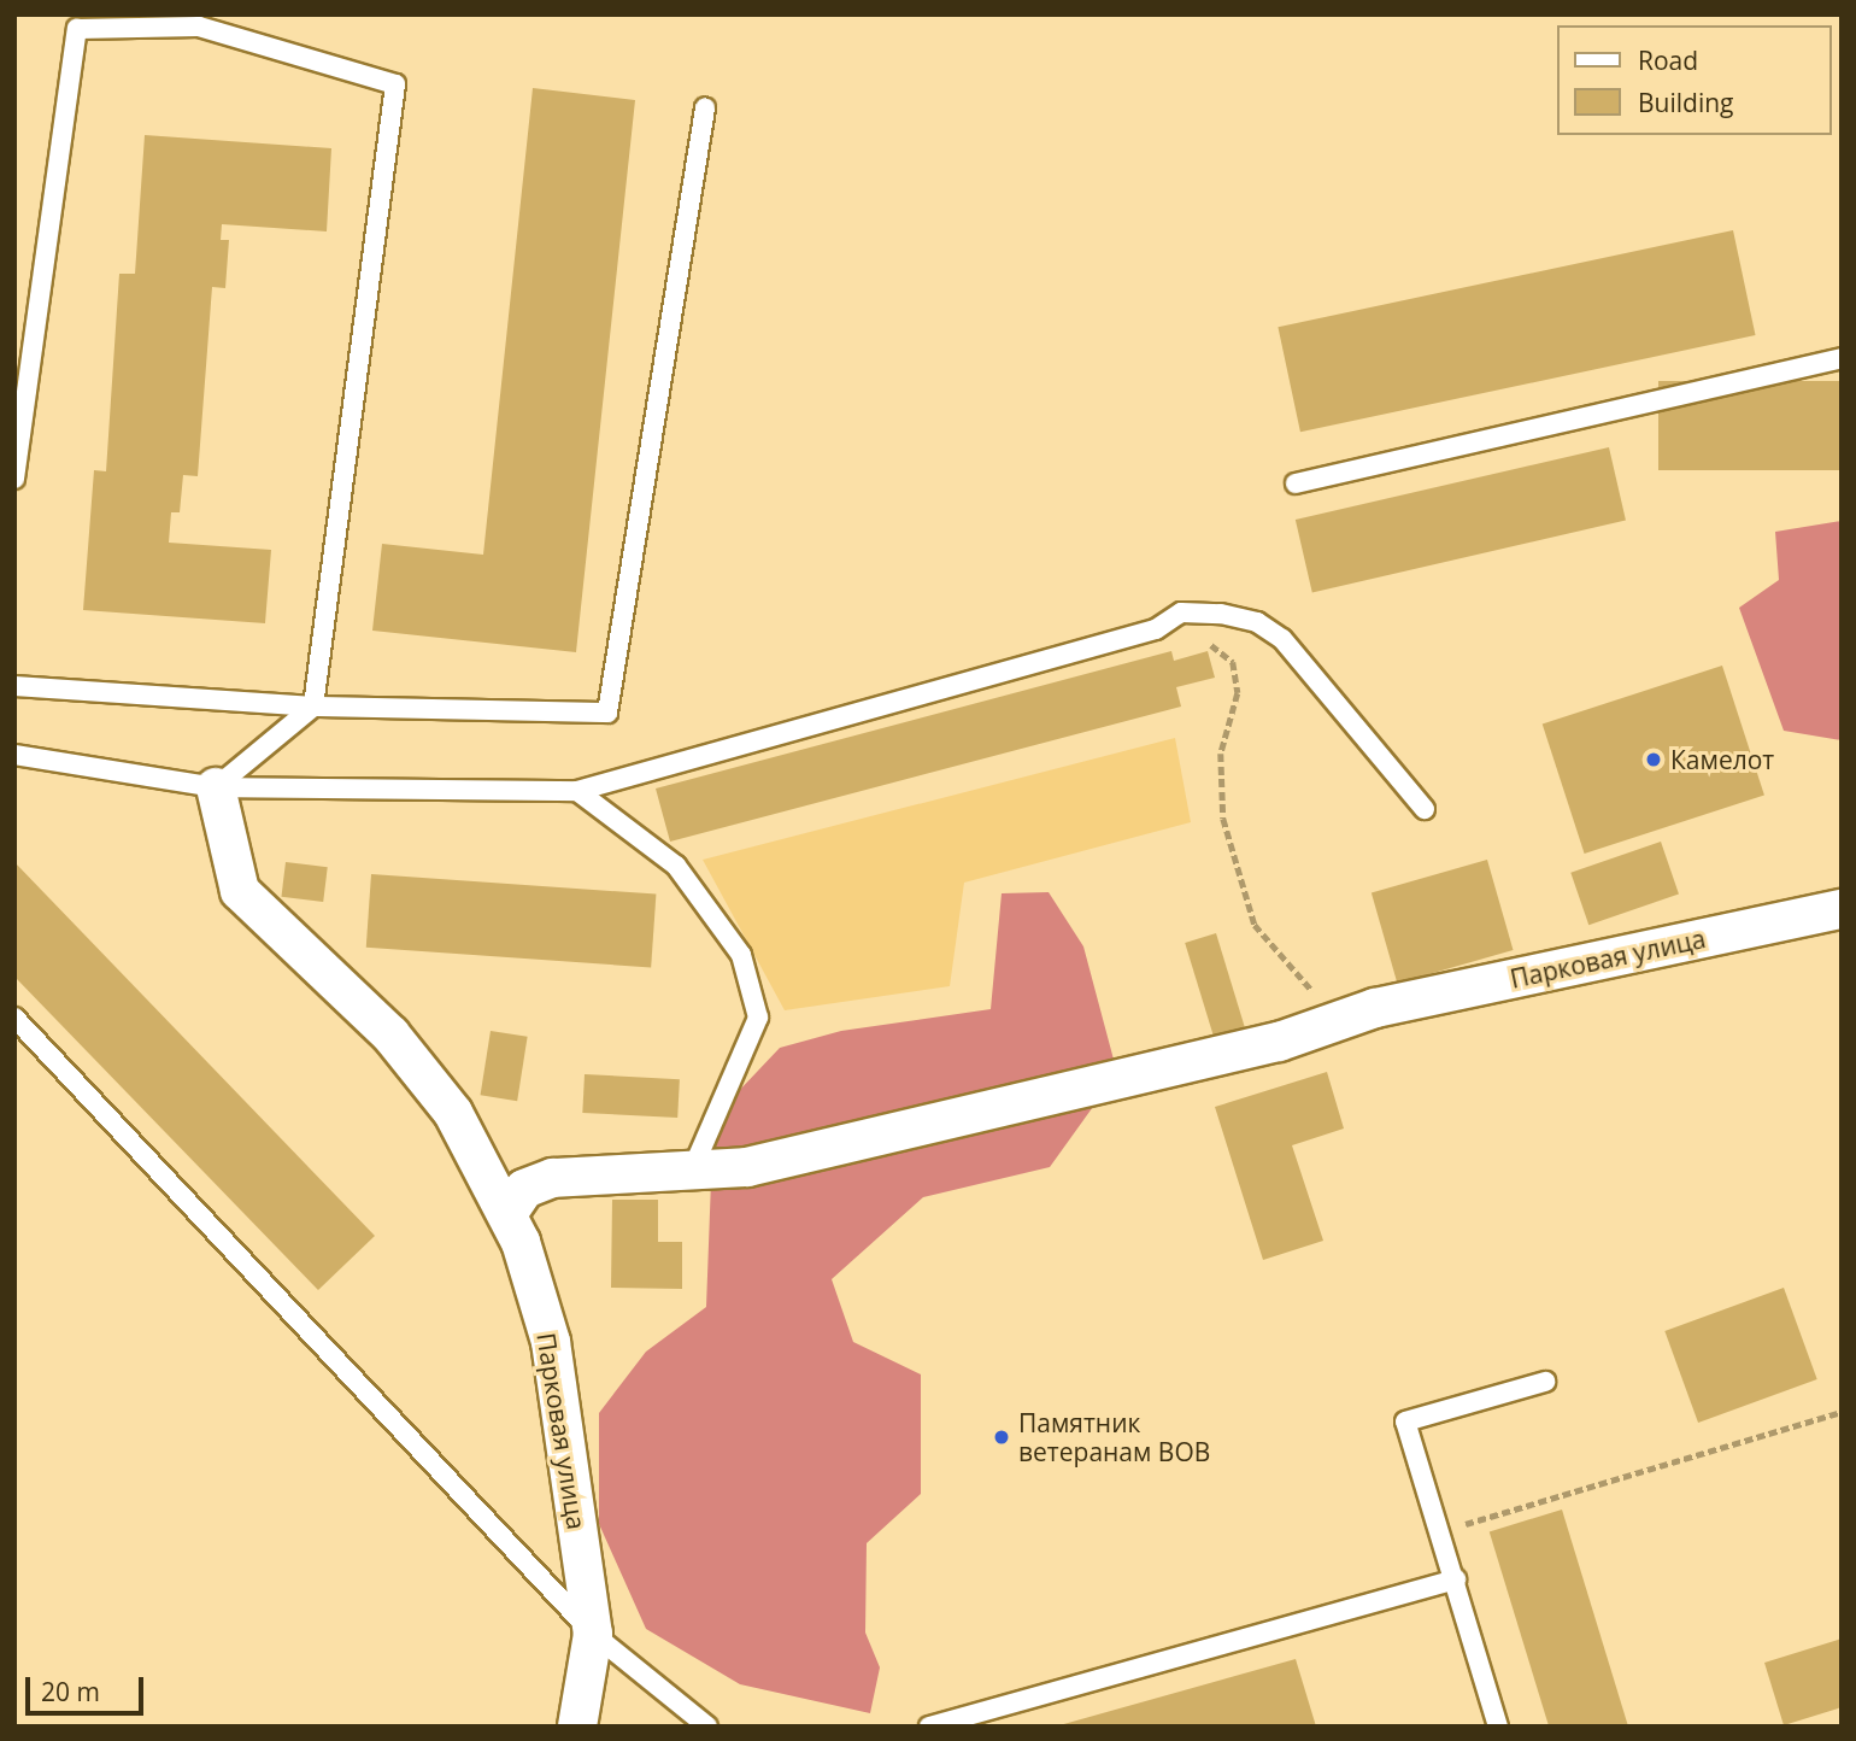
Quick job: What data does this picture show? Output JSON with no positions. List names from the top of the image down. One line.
{"streets":{"street":["Парковая улица"]},"places":["Камелот","Памятник ветеранам ВОВ"],"legend":["Road","Building"],"scale_bar":"20 m"}
